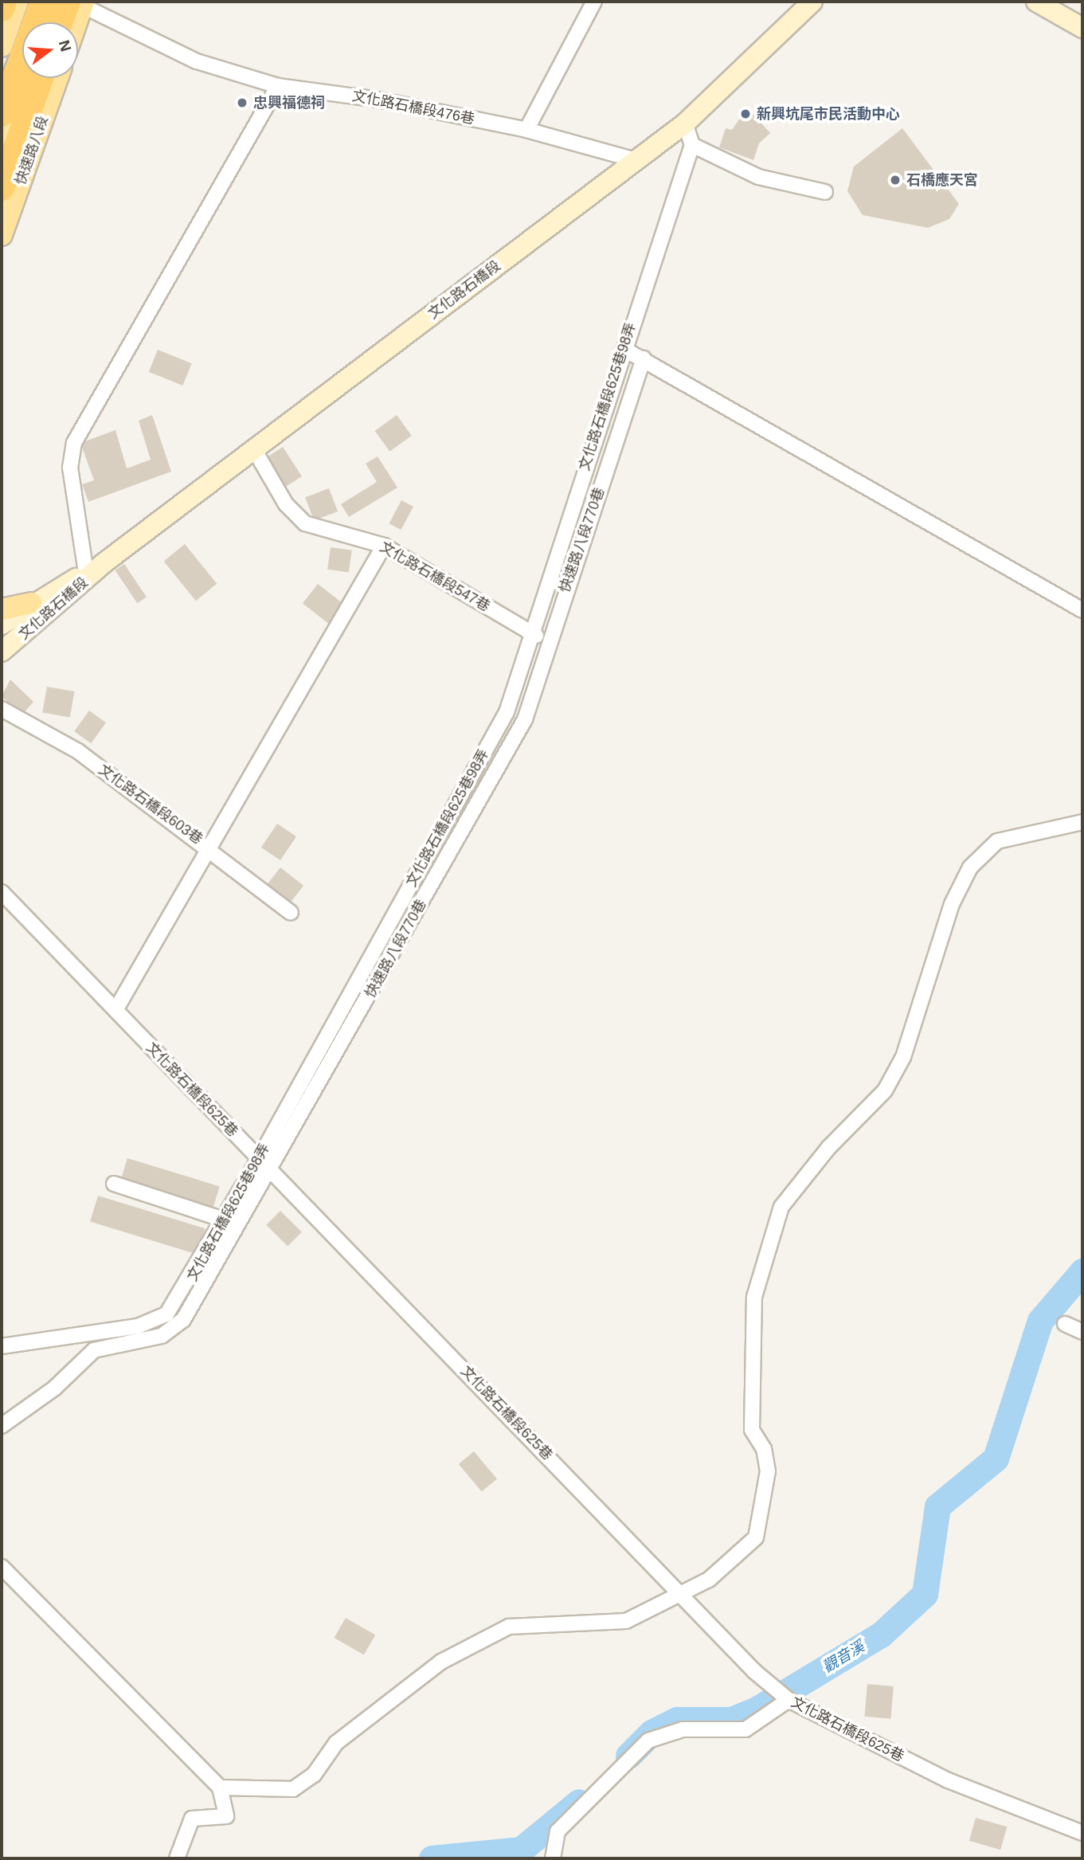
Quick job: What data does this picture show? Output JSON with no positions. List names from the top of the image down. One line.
{"streets":{"main road":["快速路八段","文化路石橋段"],"street":["文化路石橋段476巷","文化路石橋段625巷98弄","快速路八段770巷","文化路石橋段547巷","文化路石橋段603巷","文化路石橋段625巷"]},"crossings":[["文化路石橋段476巷","文化路石橋段"],["文化路石橋段","文化路石橋段547巷"],["文化路石橋段625巷98弄","文化路石橋段547巷"],["文化路石橋段625巷98弄","文化路石橋段625巷"],["快速路八段770巷","文化路石橋段547巷"],["快速路八段770巷","文化路石橋段625巷"]],"water":["觀音溪"],"places":["忠興福德祠","新興坑尾市民活動中心","石橋應天宮"],"north":"right"}
